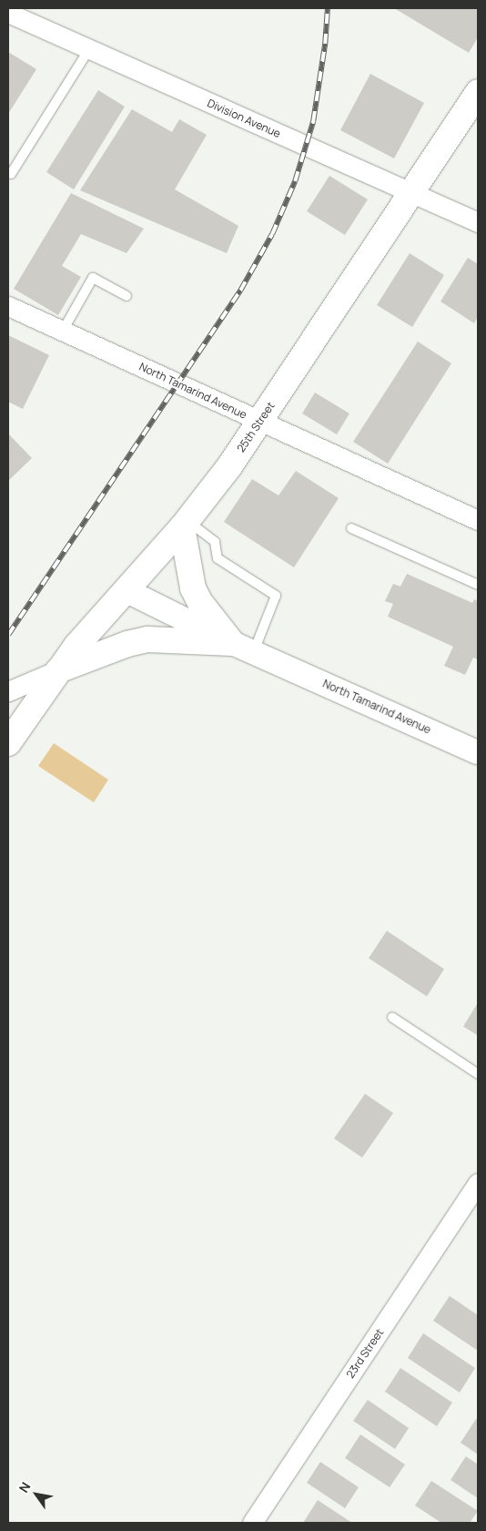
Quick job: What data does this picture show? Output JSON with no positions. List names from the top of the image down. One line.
{"streets":{"main road":["25th Street"],"street":["Division Avenue","North Tamarind Avenue","23rd Street"]},"crossings":[["Division Avenue","25th Street"],["North Tamarind Avenue","25th Street"]],"north":"top left"}
